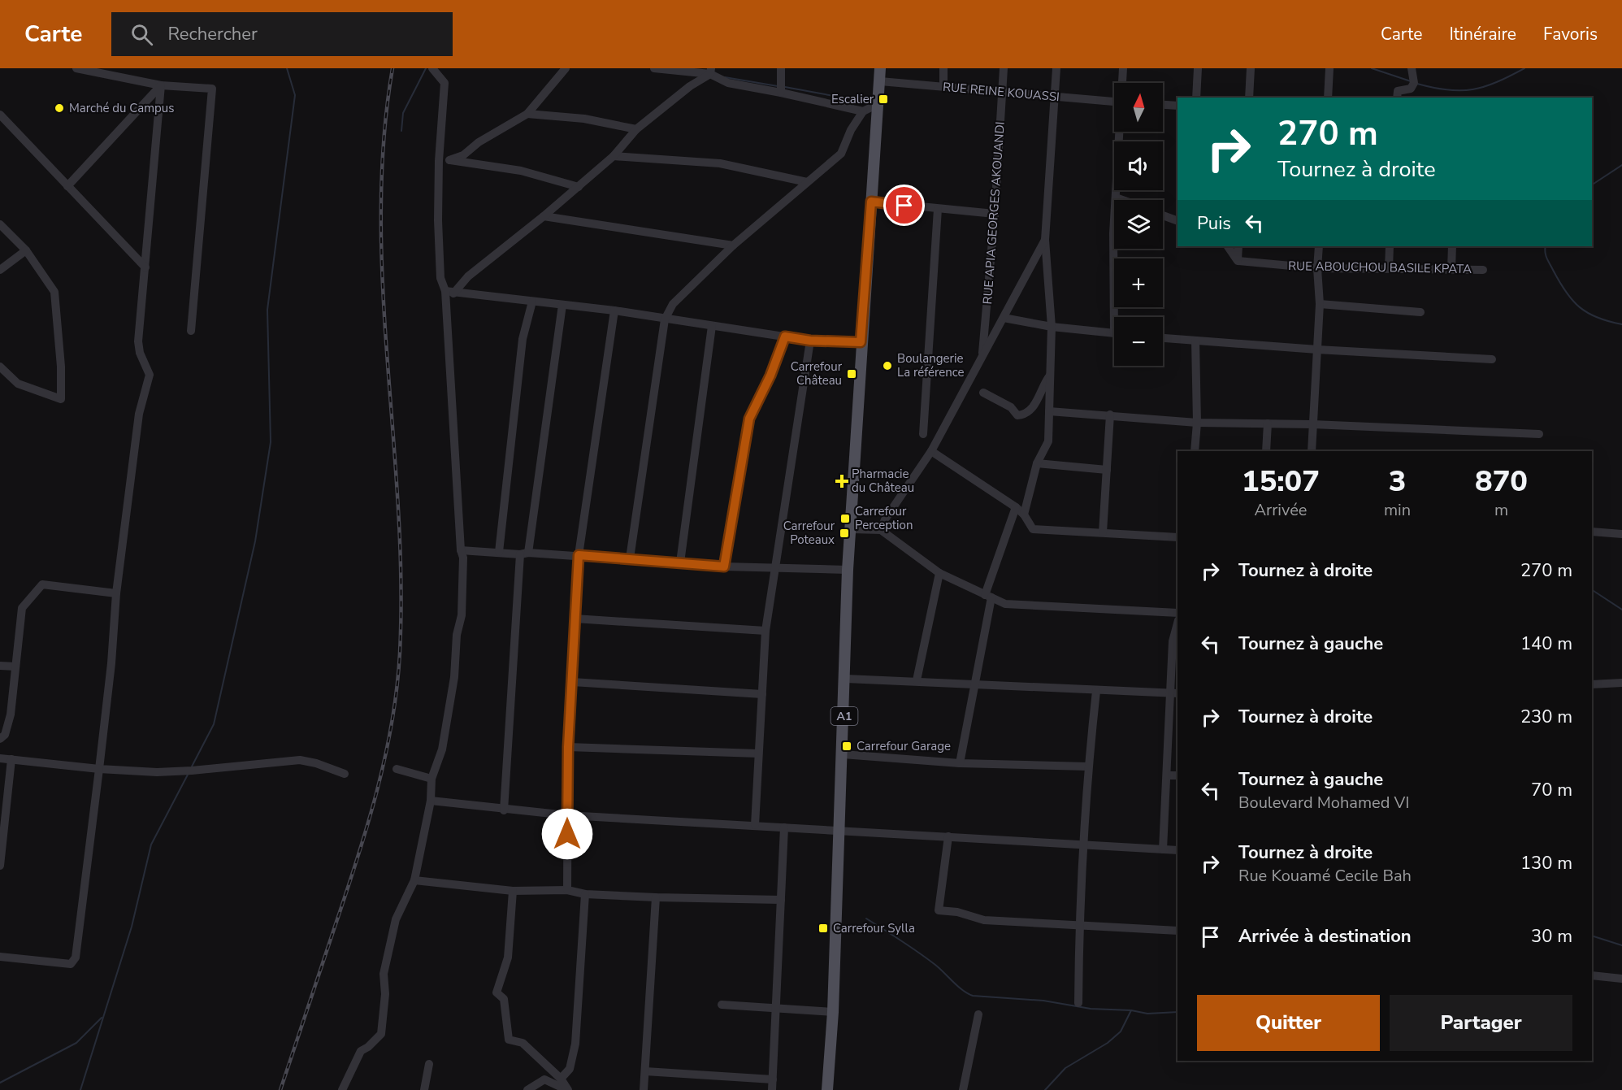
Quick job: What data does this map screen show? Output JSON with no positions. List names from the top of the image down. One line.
{"streets":{"main road":["A1"],"street":["RUE REINE KOUASSI","RUE APIA GEORGES AKOUANDI","RUE ABOUCHOU BASILE KPATA"]},"crossings":[["RUE REINE KOUASSI","RUE APIA GEORGES AKOUANDI"],["RUE REINE KOUASSI","A1"]],"places":{"transit":["Escalier","Carrefour Château","Carrefour Perception","Carrefour Poteaux","Carrefour Garage","Carrefour Sylla"],"other":["Marché du Campus","Boulangerie La référence"],"health":["Pharmacie du Château"]},"north":"top","page":{"header":"Carte","search":"Rechercher","nav":["Carte","Itinéraire","Favoris"],"map_buttons":["+","−"],"turn":["270 m","Tournez à droite"],"then":"Puis","eta":["15:07","Arrivée","3","min","870","m"],"list":[{"name":"Tournez à droite","value":"270 m"},{"name":"Tournez à gauche","value":"140 m"},{"name":"Tournez à droite","value":"230 m"},{"name":"Tournez à gauche","note":"Boulevard Mohamed VI","value":"70 m"},{"name":"Tournez à droite","note":"Rue Kouamé Cecile Bah","value":"130 m"},{"name":"Arrivée à destination","value":"30 m"}],"buttons":["Quitter","Partager"]}}
